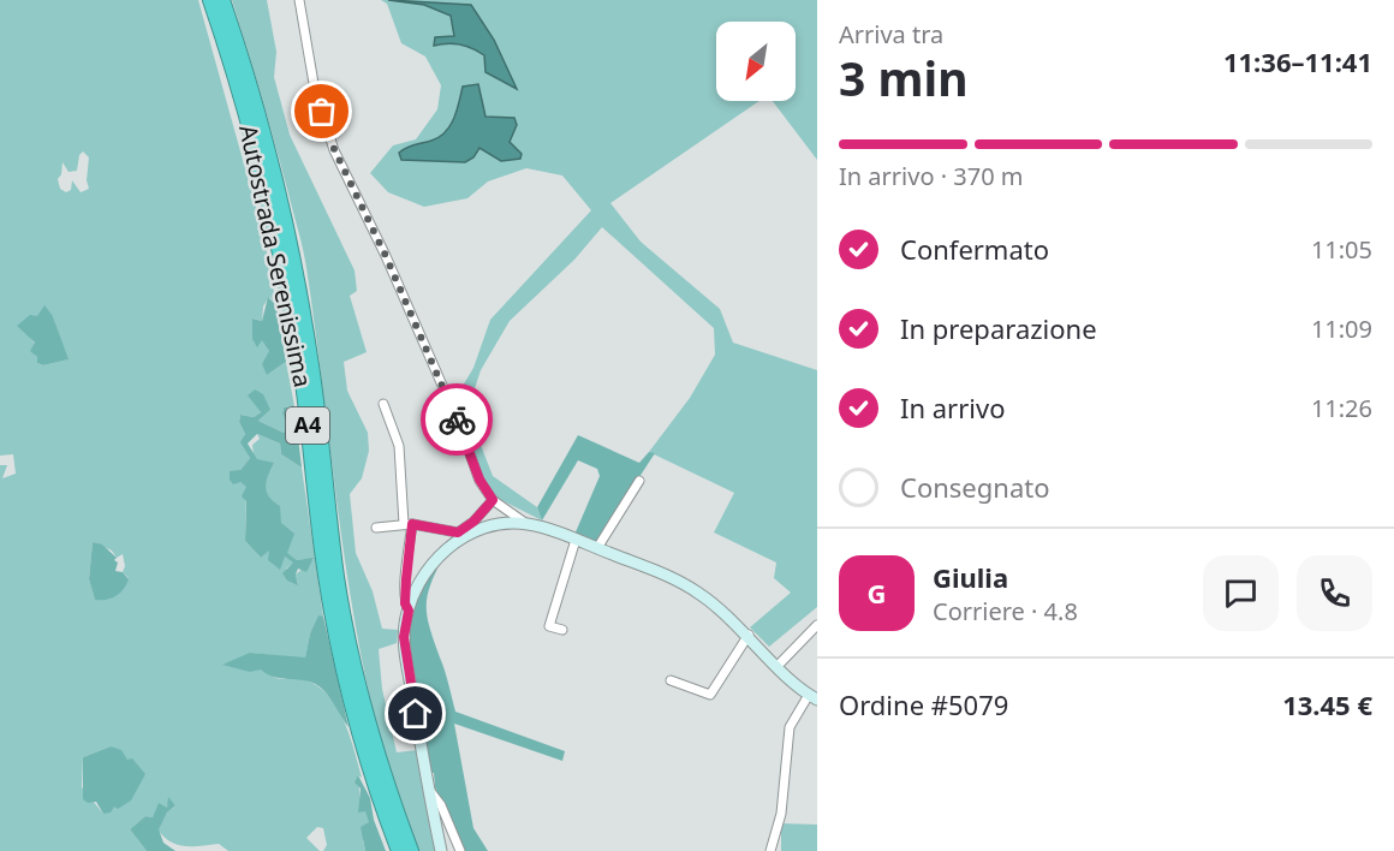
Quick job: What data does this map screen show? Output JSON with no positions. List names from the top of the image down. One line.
{"streets":{"highway":["Autostrada Serenissima","A4"]},"north":"bottom left","page":{"heading":["3 min","Arriva tra","11:36–11:41"],"panel":["Giulia","Corriere · 4.8","Ordine #5079","13.45 €"],"bar":"In arrivo · 370 m","list":[["Confermato","11:05"],["In preparazione","11:09"],["In arrivo","11:26"],"Consegnato"],"round":"G"}}
